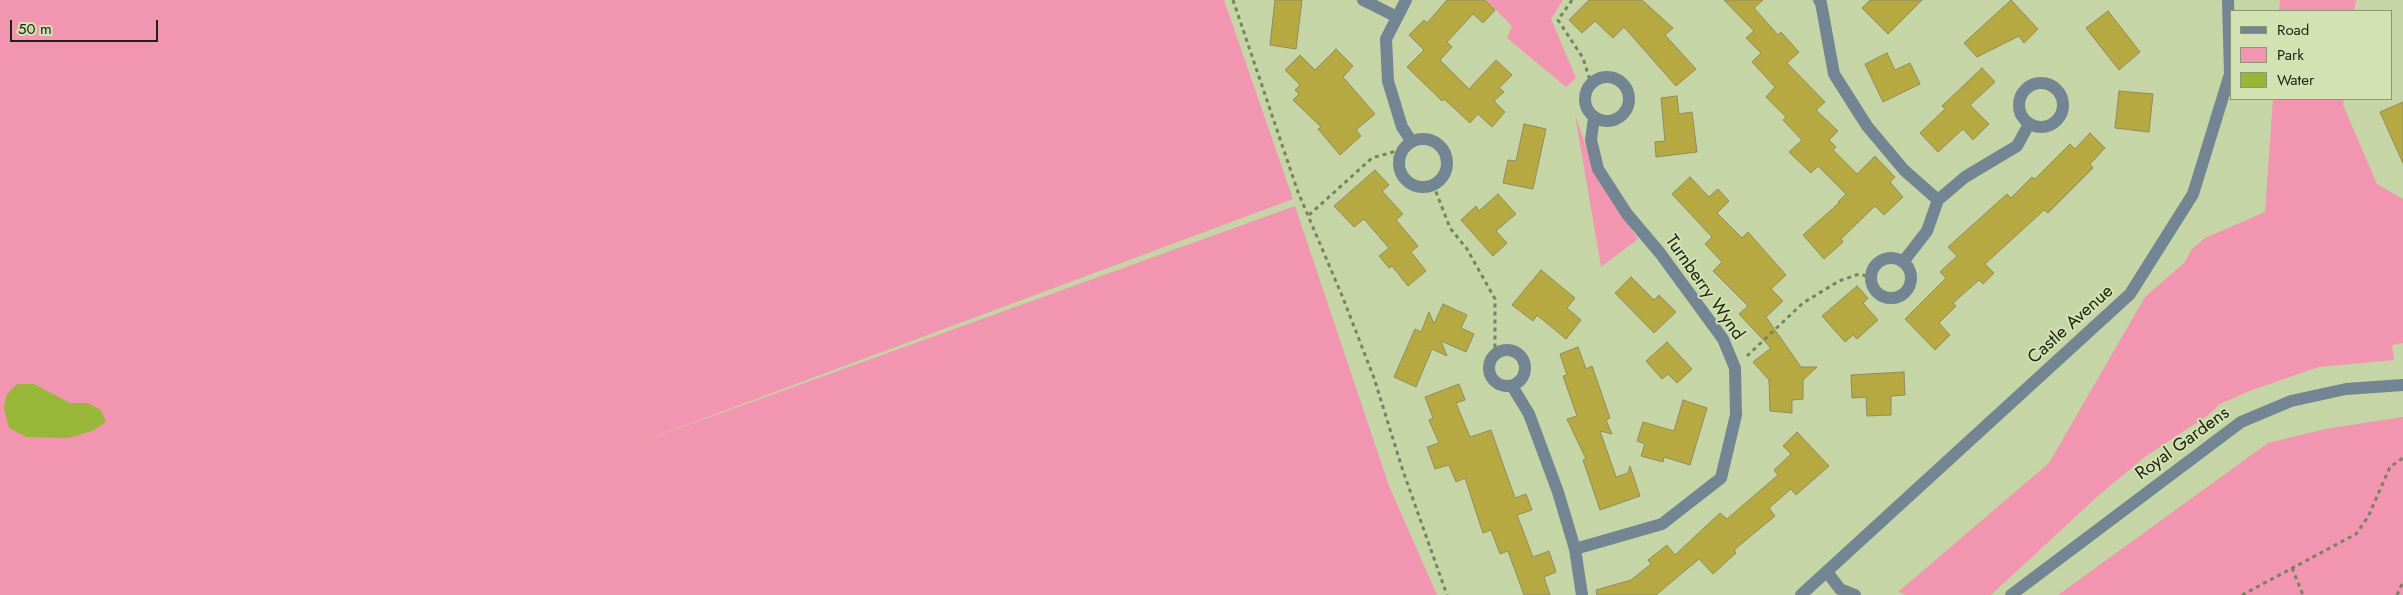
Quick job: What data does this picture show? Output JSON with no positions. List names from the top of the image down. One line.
{"streets":{"street":["Turnberry Wynd","Castle Avenue","Royal Gardens"]},"legend":["Road","Park","Water"],"scale_bar":"50 m"}
